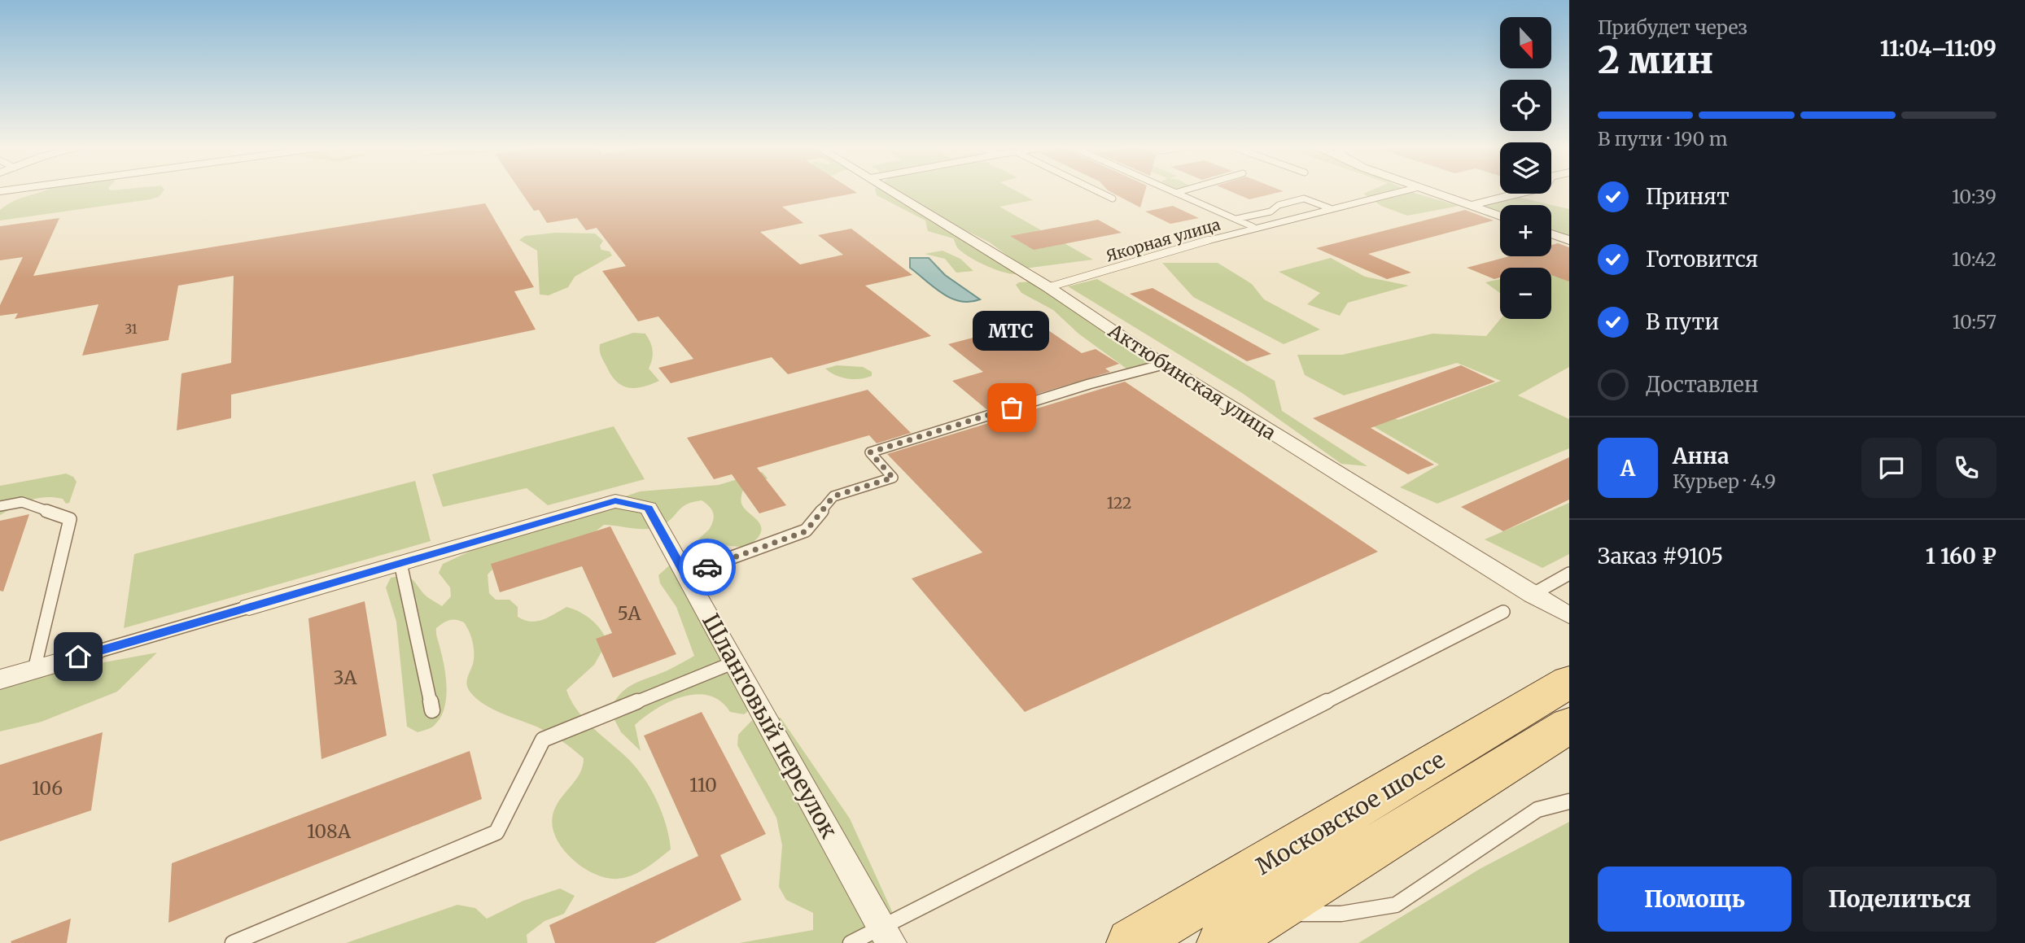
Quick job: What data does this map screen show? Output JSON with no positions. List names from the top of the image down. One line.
{"streets":{"main road":["Московское шоссе"],"street":["Актюбинская улица","Шланговый переулок"],"lane":["Якорная улица"]},"crossings":[["Якорная улица","Актюбинская улица"]],"places":["МТС"],"house_numbers":["31","122","5А","3А","110","106","108А"],"north":"bottom","page":{"heading":["2 мин","Прибудет через","11:04–11:09"],"panel":["Анна","Курьер · 4.9","Заказ #9105","1 160 ₽"],"map_buttons":["+","−"],"bar":"В пути · 190 m","list":[["Принят","10:39"],["Готовится","10:42"],["В пути","10:57"],"Доставлен"],"bubble":"МТС","round":"А","buttons":["Помощь","Поделиться"]}}
